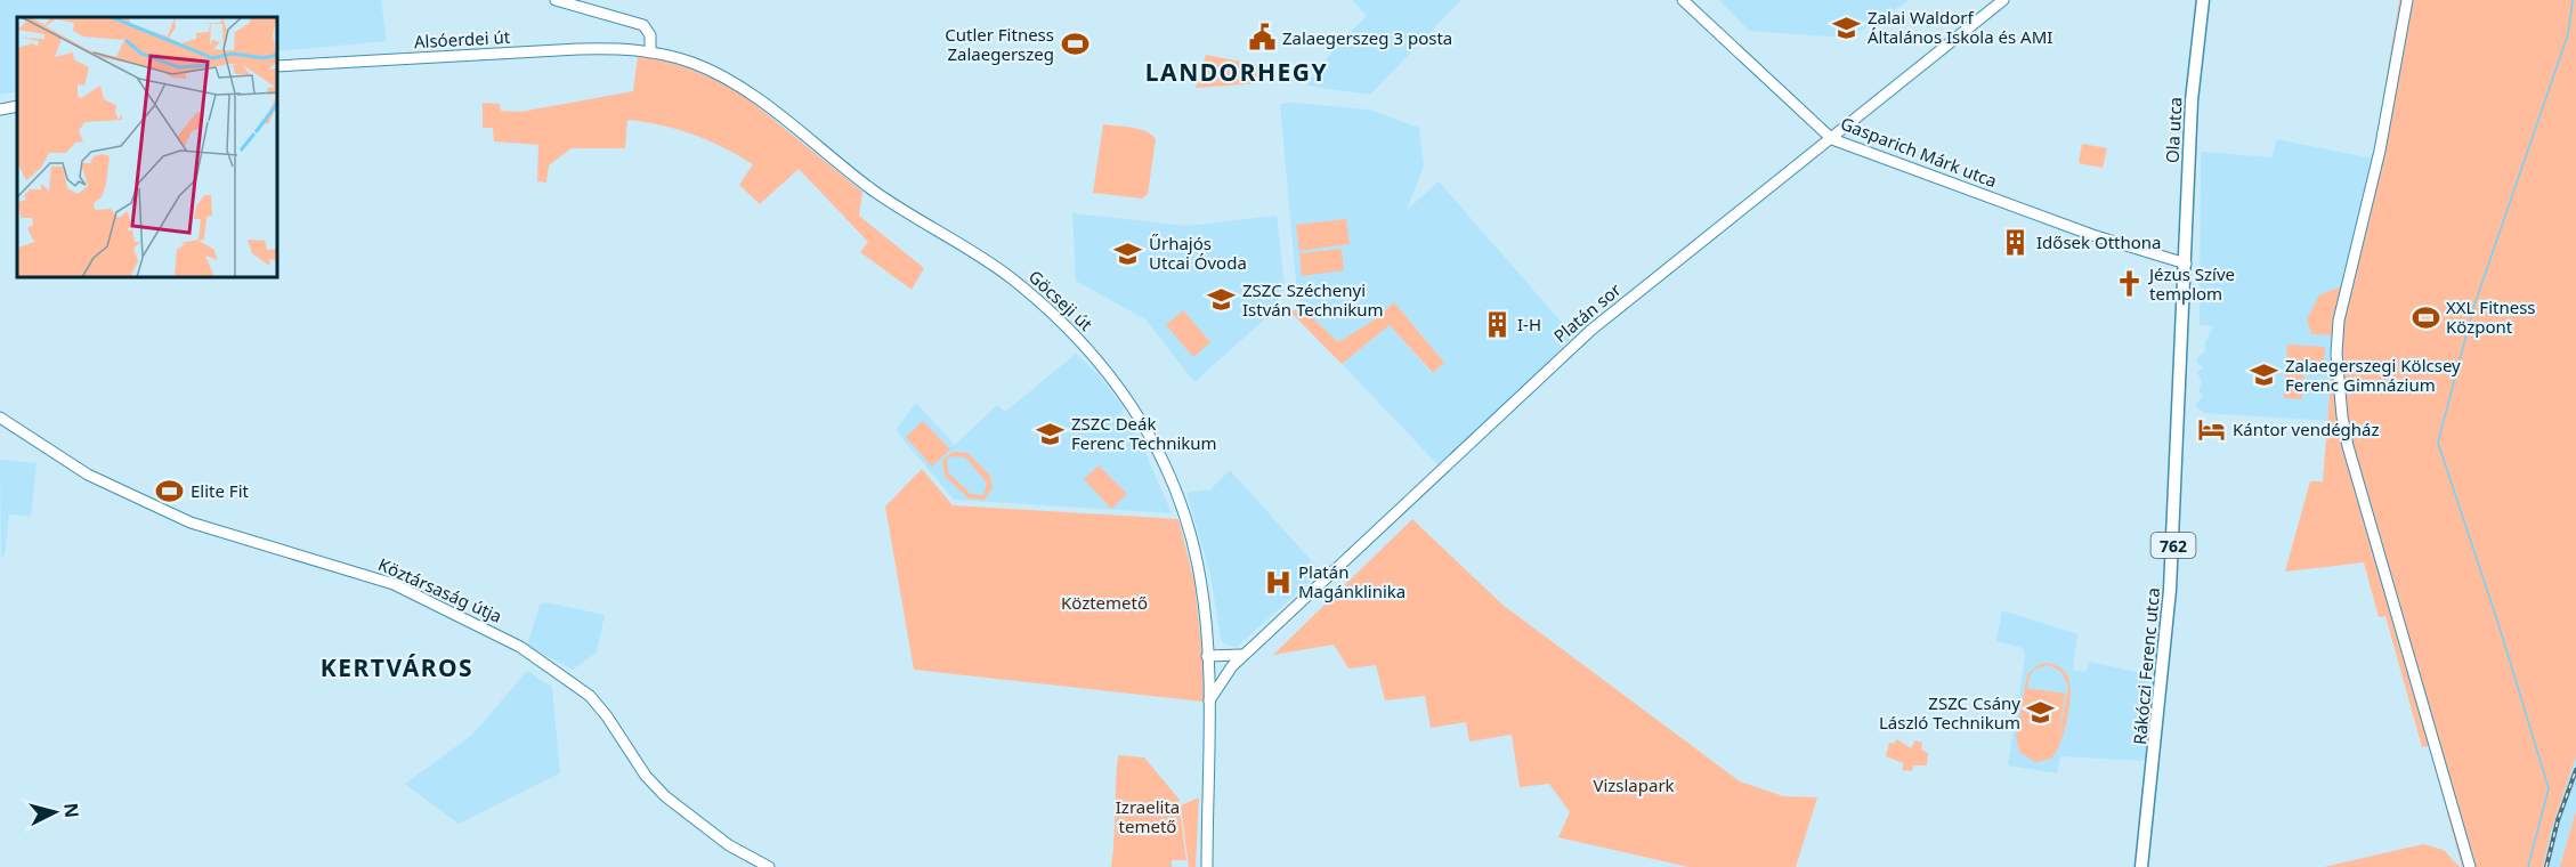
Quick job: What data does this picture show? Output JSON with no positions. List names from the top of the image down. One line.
{"streets":{"main road":["Ola utca","762","Rákóczi Ferenc utca"],"street":["Alsóerdei út","Gasparich Márk utca","Göcseji út","Platán sor","Köztársaság útja"]},"crossings":[["Alsóerdei út","Göcseji út"],["Ola utca","Gasparich Márk utca"],["Ola utca","Rákóczi Ferenc utca"],["Gasparich Márk utca","Platán sor"],["Gasparich Márk utca","Rákóczi Ferenc utca"],["Göcseji út","Platán sor"]],"districts":["LANDORHEGY","KERTVÁROS"],"parks":["Köztemető","Vizslapark","Izraelita temető"],"places":{"school or university":["Zalai Waldorf Általános Iskola és AMI","Űrhajós Utcai Óvoda","ZSZC Széchenyi István Technikum","Zalaegerszegi Kölcsey Ferenc Gimnázium","ZSZC Deák Ferenc Technikum","ZSZC Csány László Technikum"],"public building":["Zalaegerszeg 3 posta"],"sports":["Cutler Fitness Zalaegerszeg","XXL Fitness Központ","Elite Fit"],"building":["Idősek Otthona","I-H"],"church":["Jézus Szíve templom"],"hotel":["Kántor vendégház"],"hospital":["Platán Magánklinika"]},"north":"right"}
